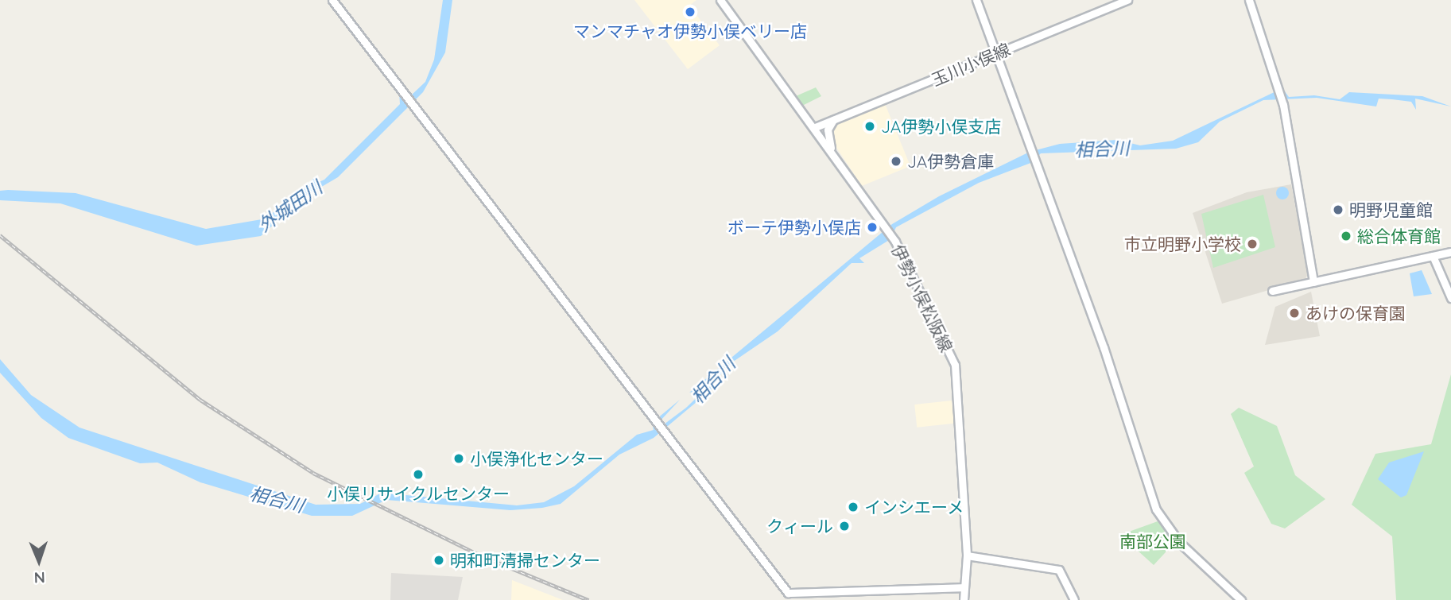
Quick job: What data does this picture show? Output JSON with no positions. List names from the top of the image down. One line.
{"streets":{"street":["玉川小俣線","伊勢小俣松阪線"]},"crossings":[["玉川小俣線","伊勢小俣松阪線"]],"water":["相合川","外城田川"],"parks":["南部公園"],"places":["マンマチャオ伊勢小俣ベリー店","JA伊勢小俣支店","JA伊勢倉庫","明野児童館","ボーテ伊勢小俣店","総合体育館","市立明野小学校","あけの保育園","小俣浄化センター","小俣リサイクルセンター","インシエーメ","クィール","明和町清掃センター"],"north":"bottom"}
